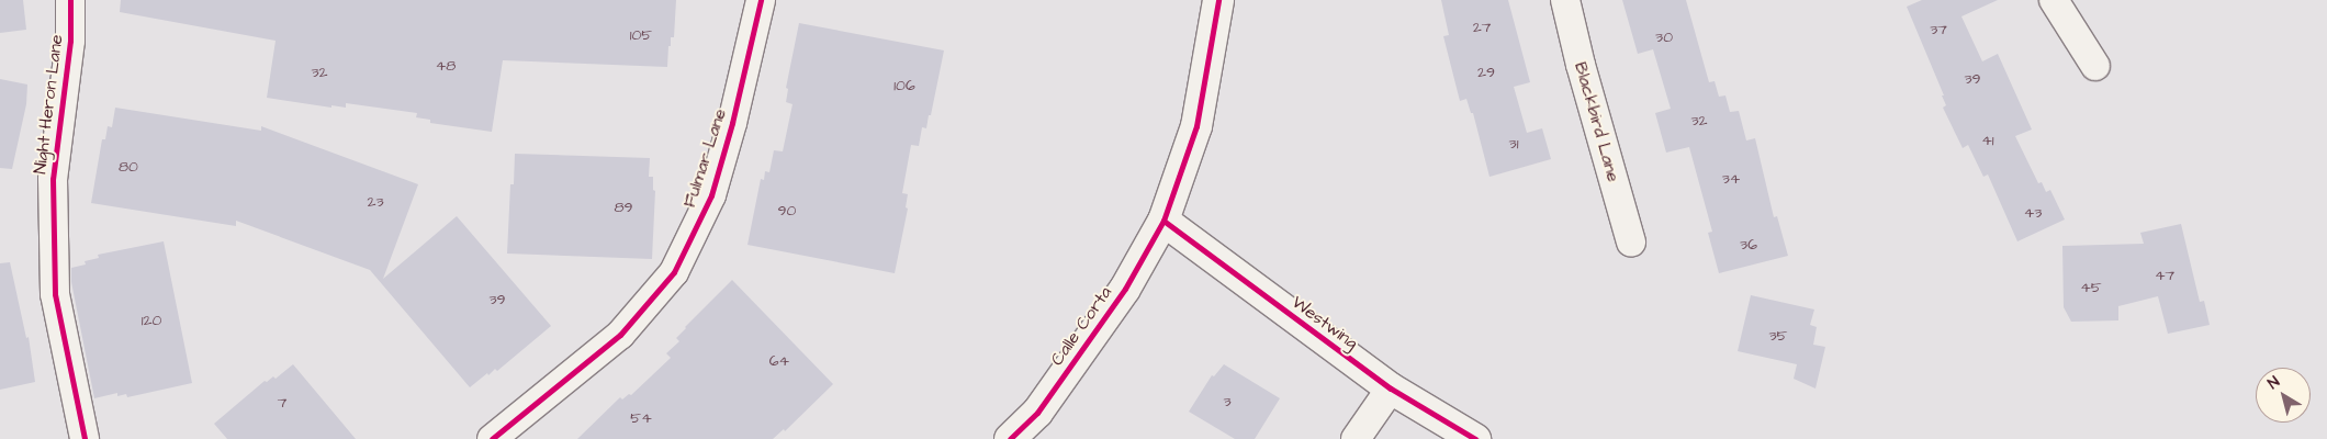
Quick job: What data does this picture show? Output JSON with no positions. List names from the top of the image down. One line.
{"streets":{"street":["Night Heron Lane","Blackbird Lane","Fulmar Lane","Westwing","Calle Corta"]},"crossings":[["Westwing","Calle Corta"]],"house_numbers":["27","37","105","30","48","32","29","39","106","32","41","31","80","34","23","89","90","43","36","47","45","39","120","35","64","3","7","54"],"north":"top left"}
